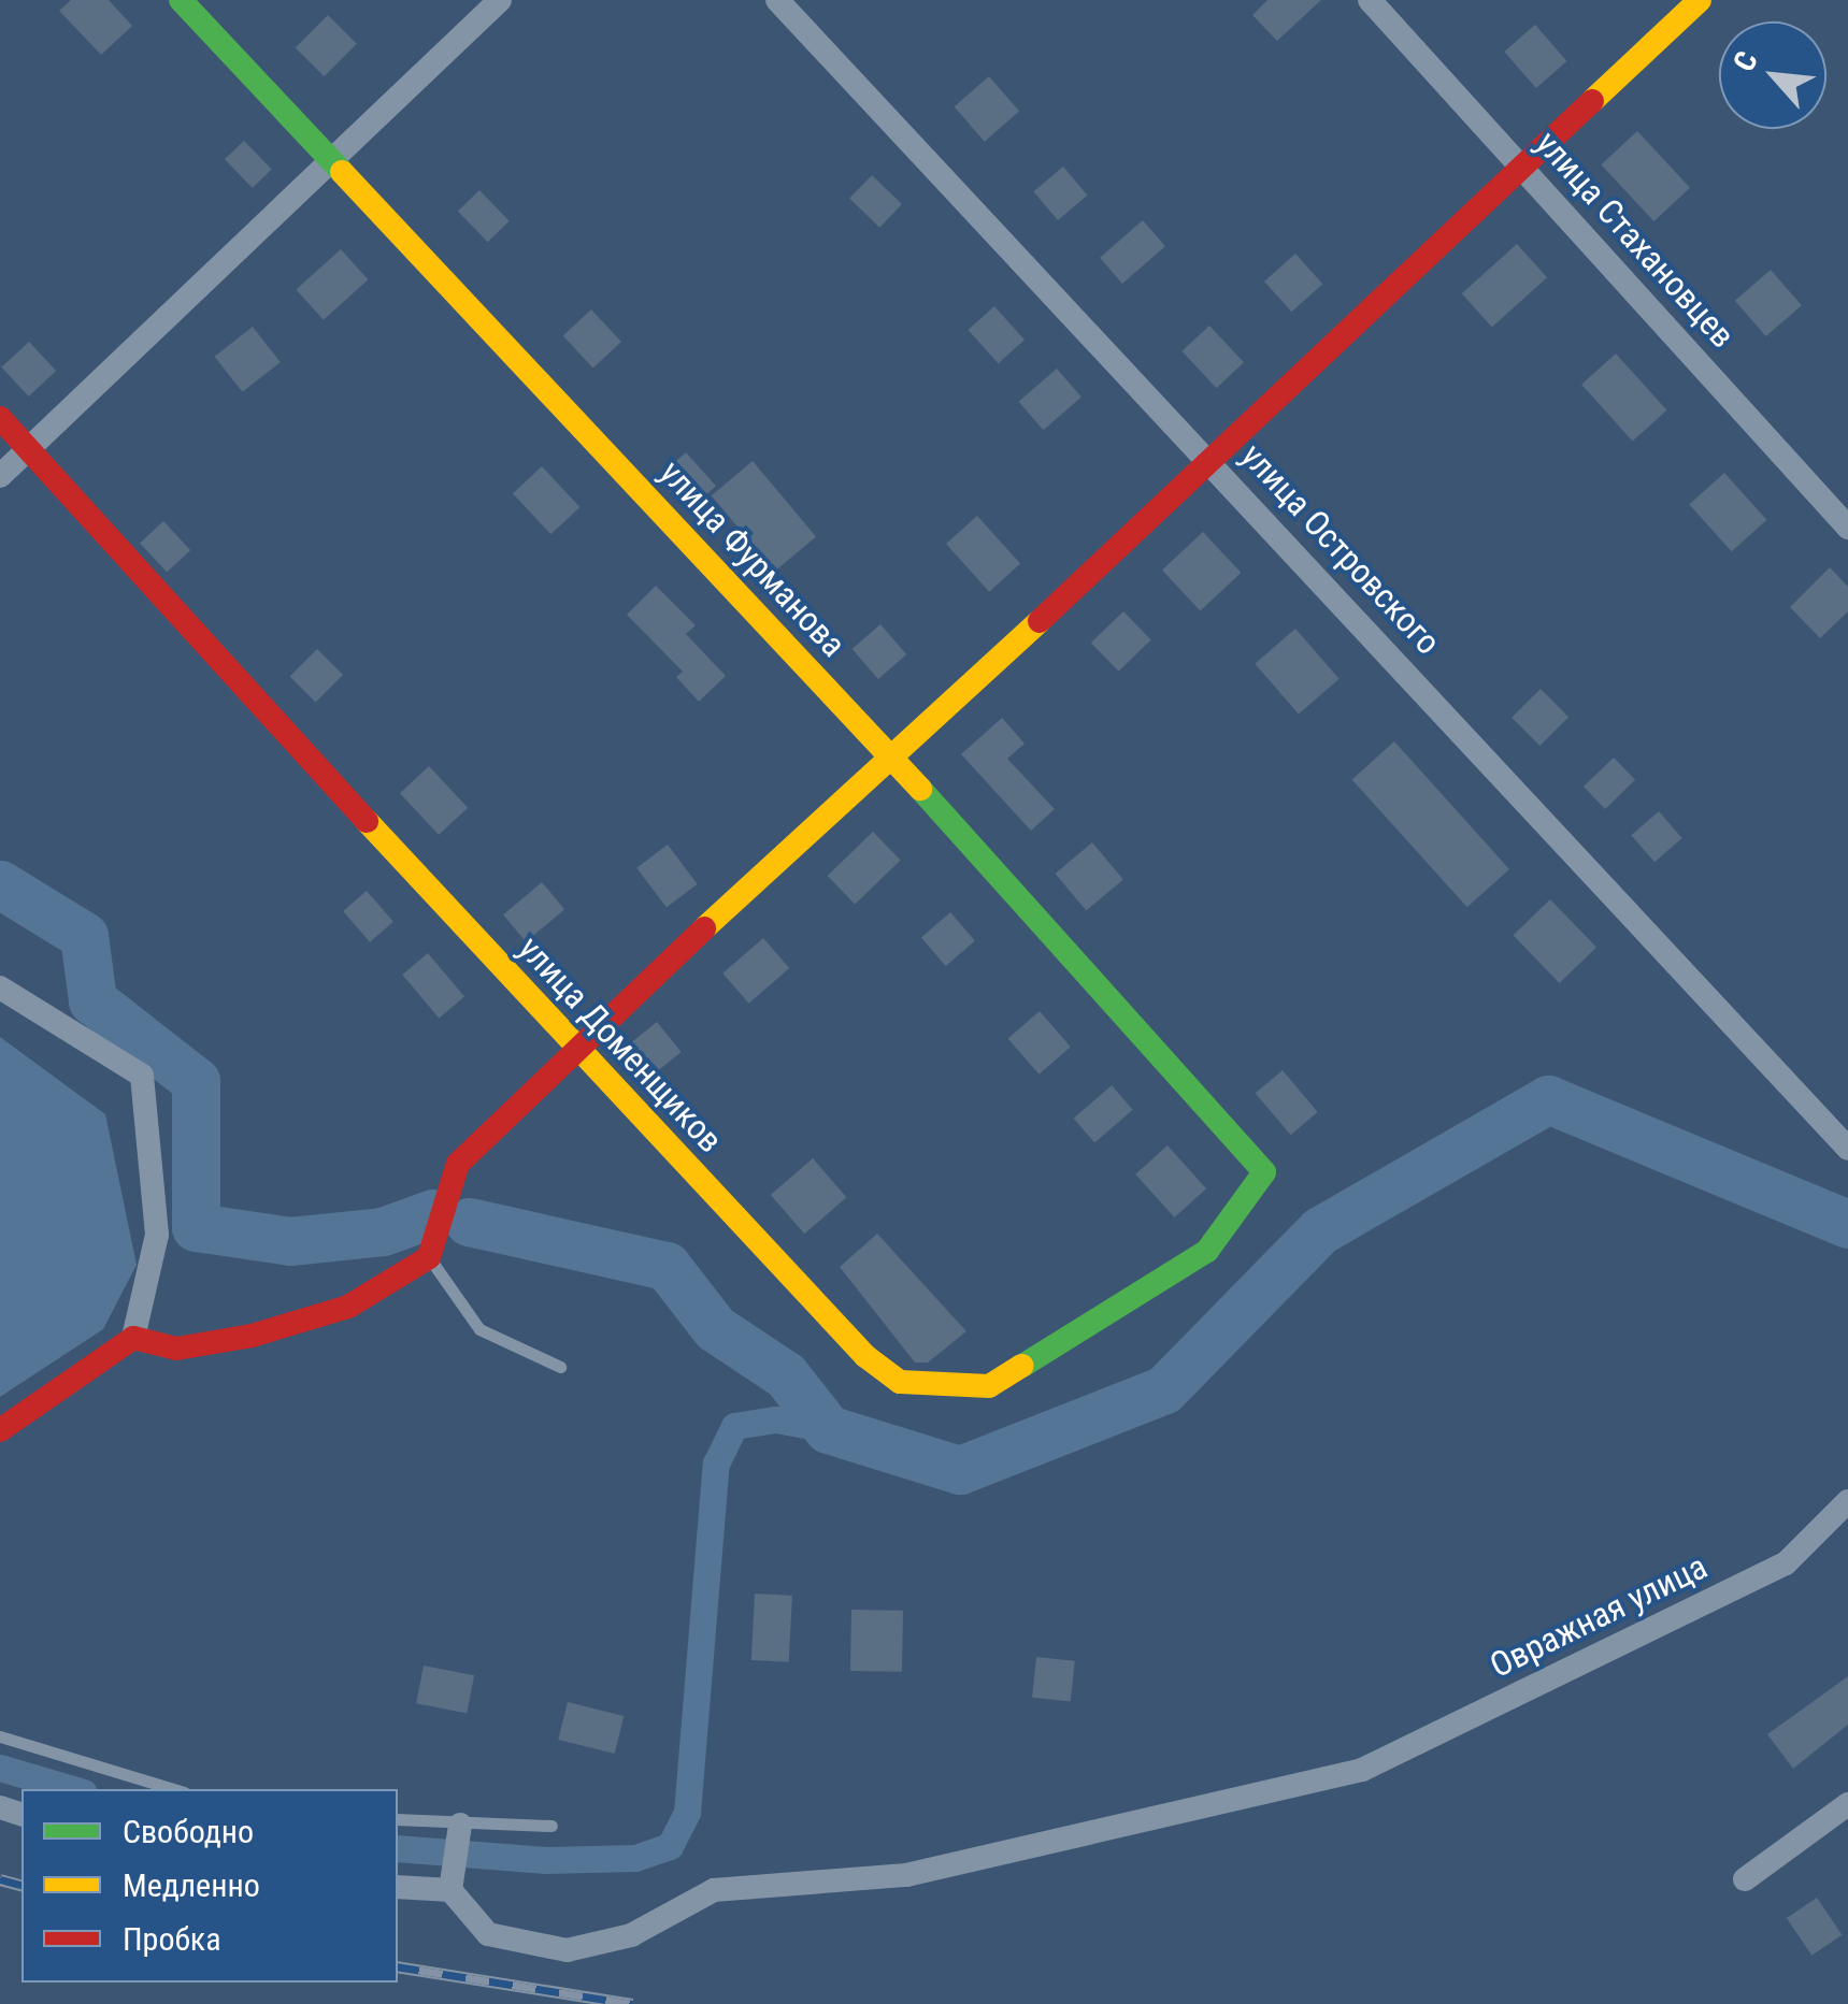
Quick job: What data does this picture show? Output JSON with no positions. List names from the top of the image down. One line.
{"streets":{"street":["улица Стахановцев","улица Островского","улица Фурманова","улица Доменщиков","Овражная улица"]},"crossings":[["улица Фурманова","улица Доменщиков"]],"legend":["Свободно","Медленно","Пробка"],"north":"top left"}
